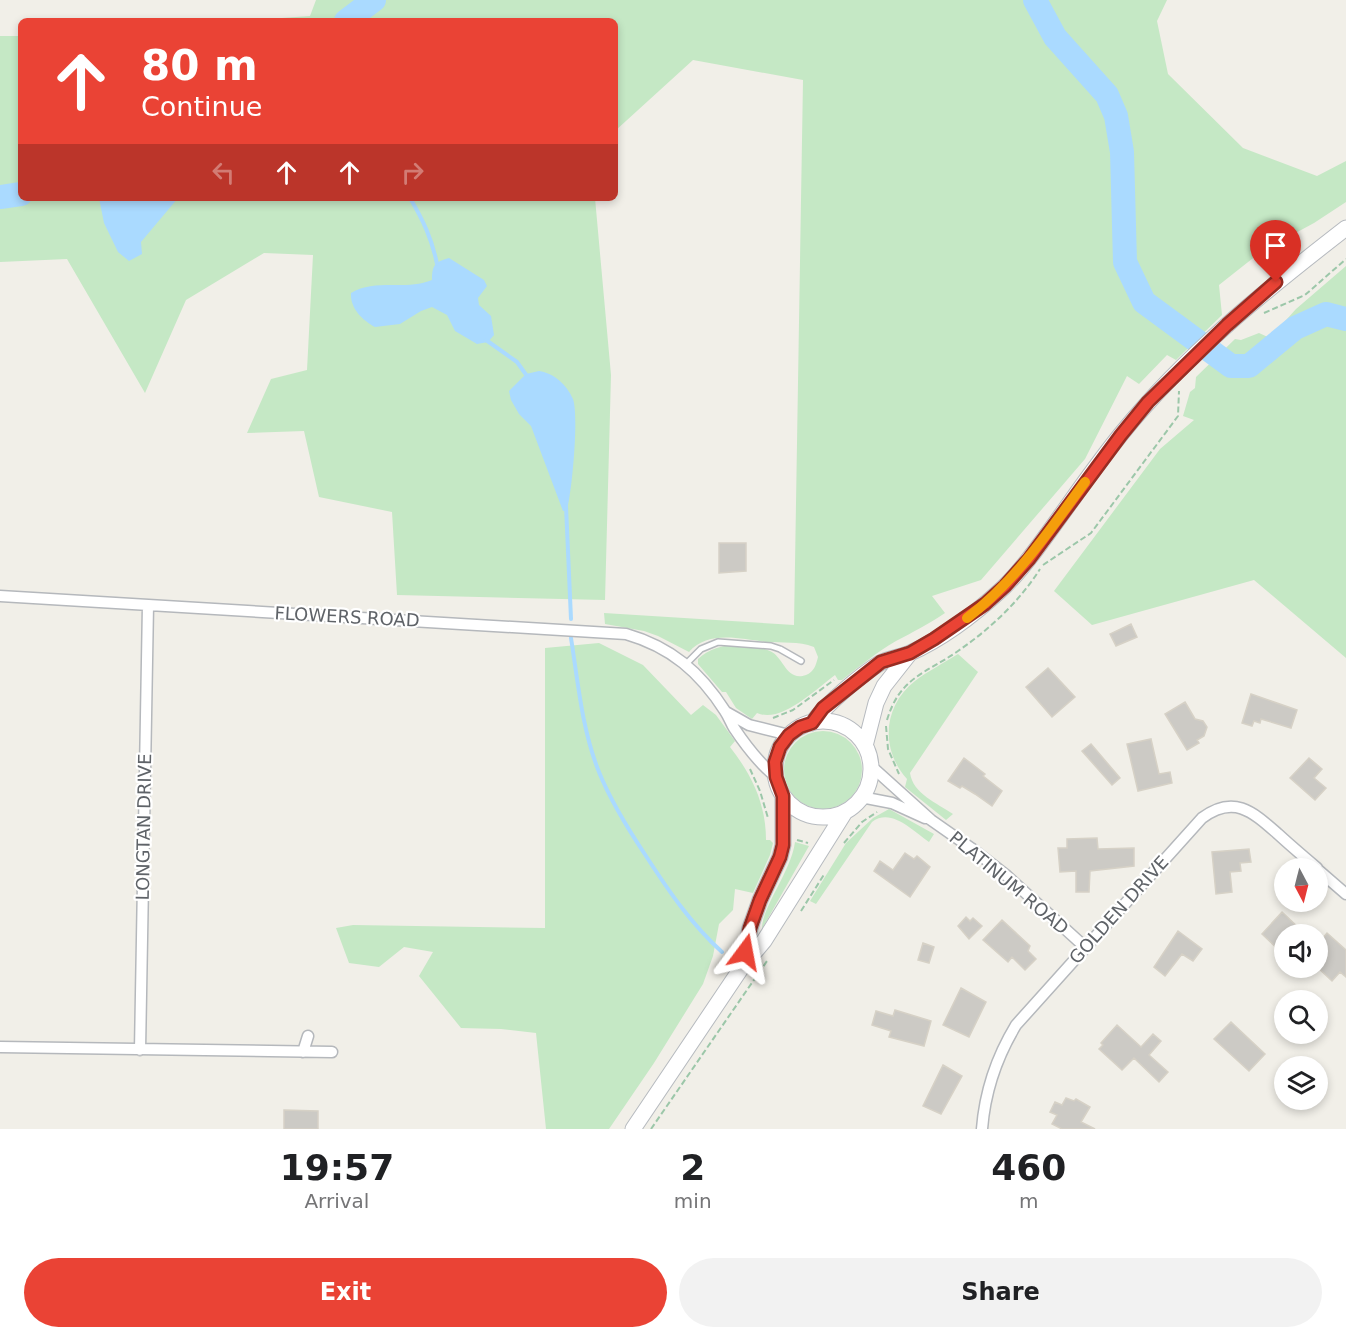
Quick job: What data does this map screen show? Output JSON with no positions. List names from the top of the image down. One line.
{"streets":{"street":["FLOWERS ROAD","LONGTAN DRIVE","PLATINUM ROAD","GOLDEN DRIVE"]},"crossings":[["FLOWERS ROAD","LONGTAN DRIVE"],["FLOWERS ROAD","PLATINUM ROAD"],["PLATINUM ROAD","GOLDEN DRIVE"]],"north":"bottom","page":{"turn":["80 m","Continue"],"eta":["19:57","Arrival","2","min","460","m"],"buttons":["Exit","Share"]}}
